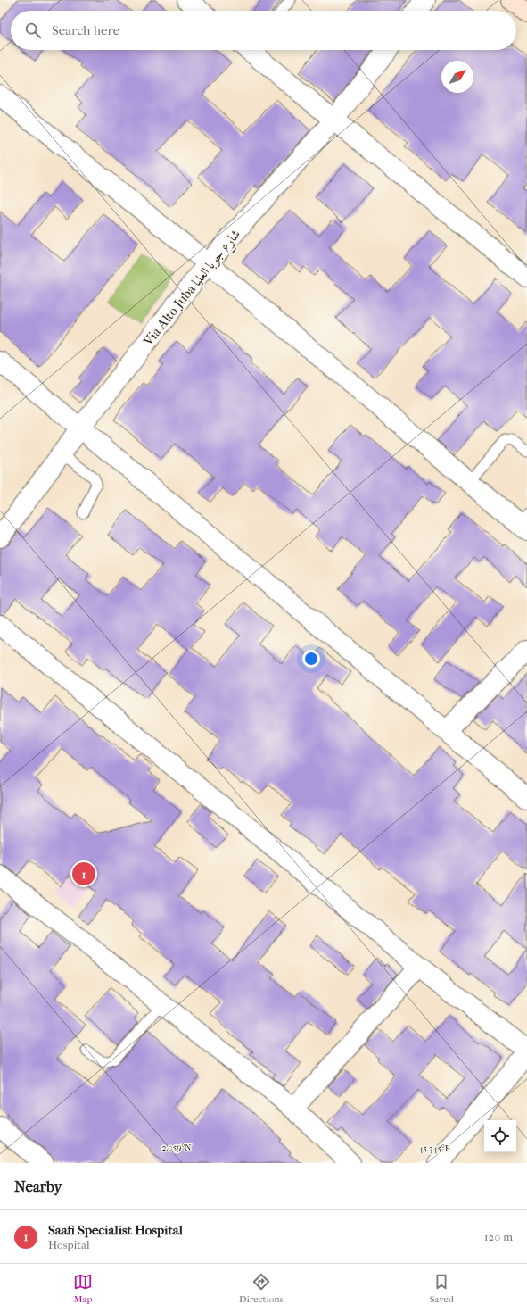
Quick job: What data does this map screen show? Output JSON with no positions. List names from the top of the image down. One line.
{"streets":{"street":["Via Alto Juba شارع جوبا العليا"]},"north":"top right","page":{"search":"Search here","pins":"1","heading":"Nearby","list":[{"mark":"1","name":"Saafi Specialist Hospital","note":"Hospital","value":"120 m"}],"nav":["Map","Directions","Saved"]},"coordinates":["2.059°N","45.345°E"]}
